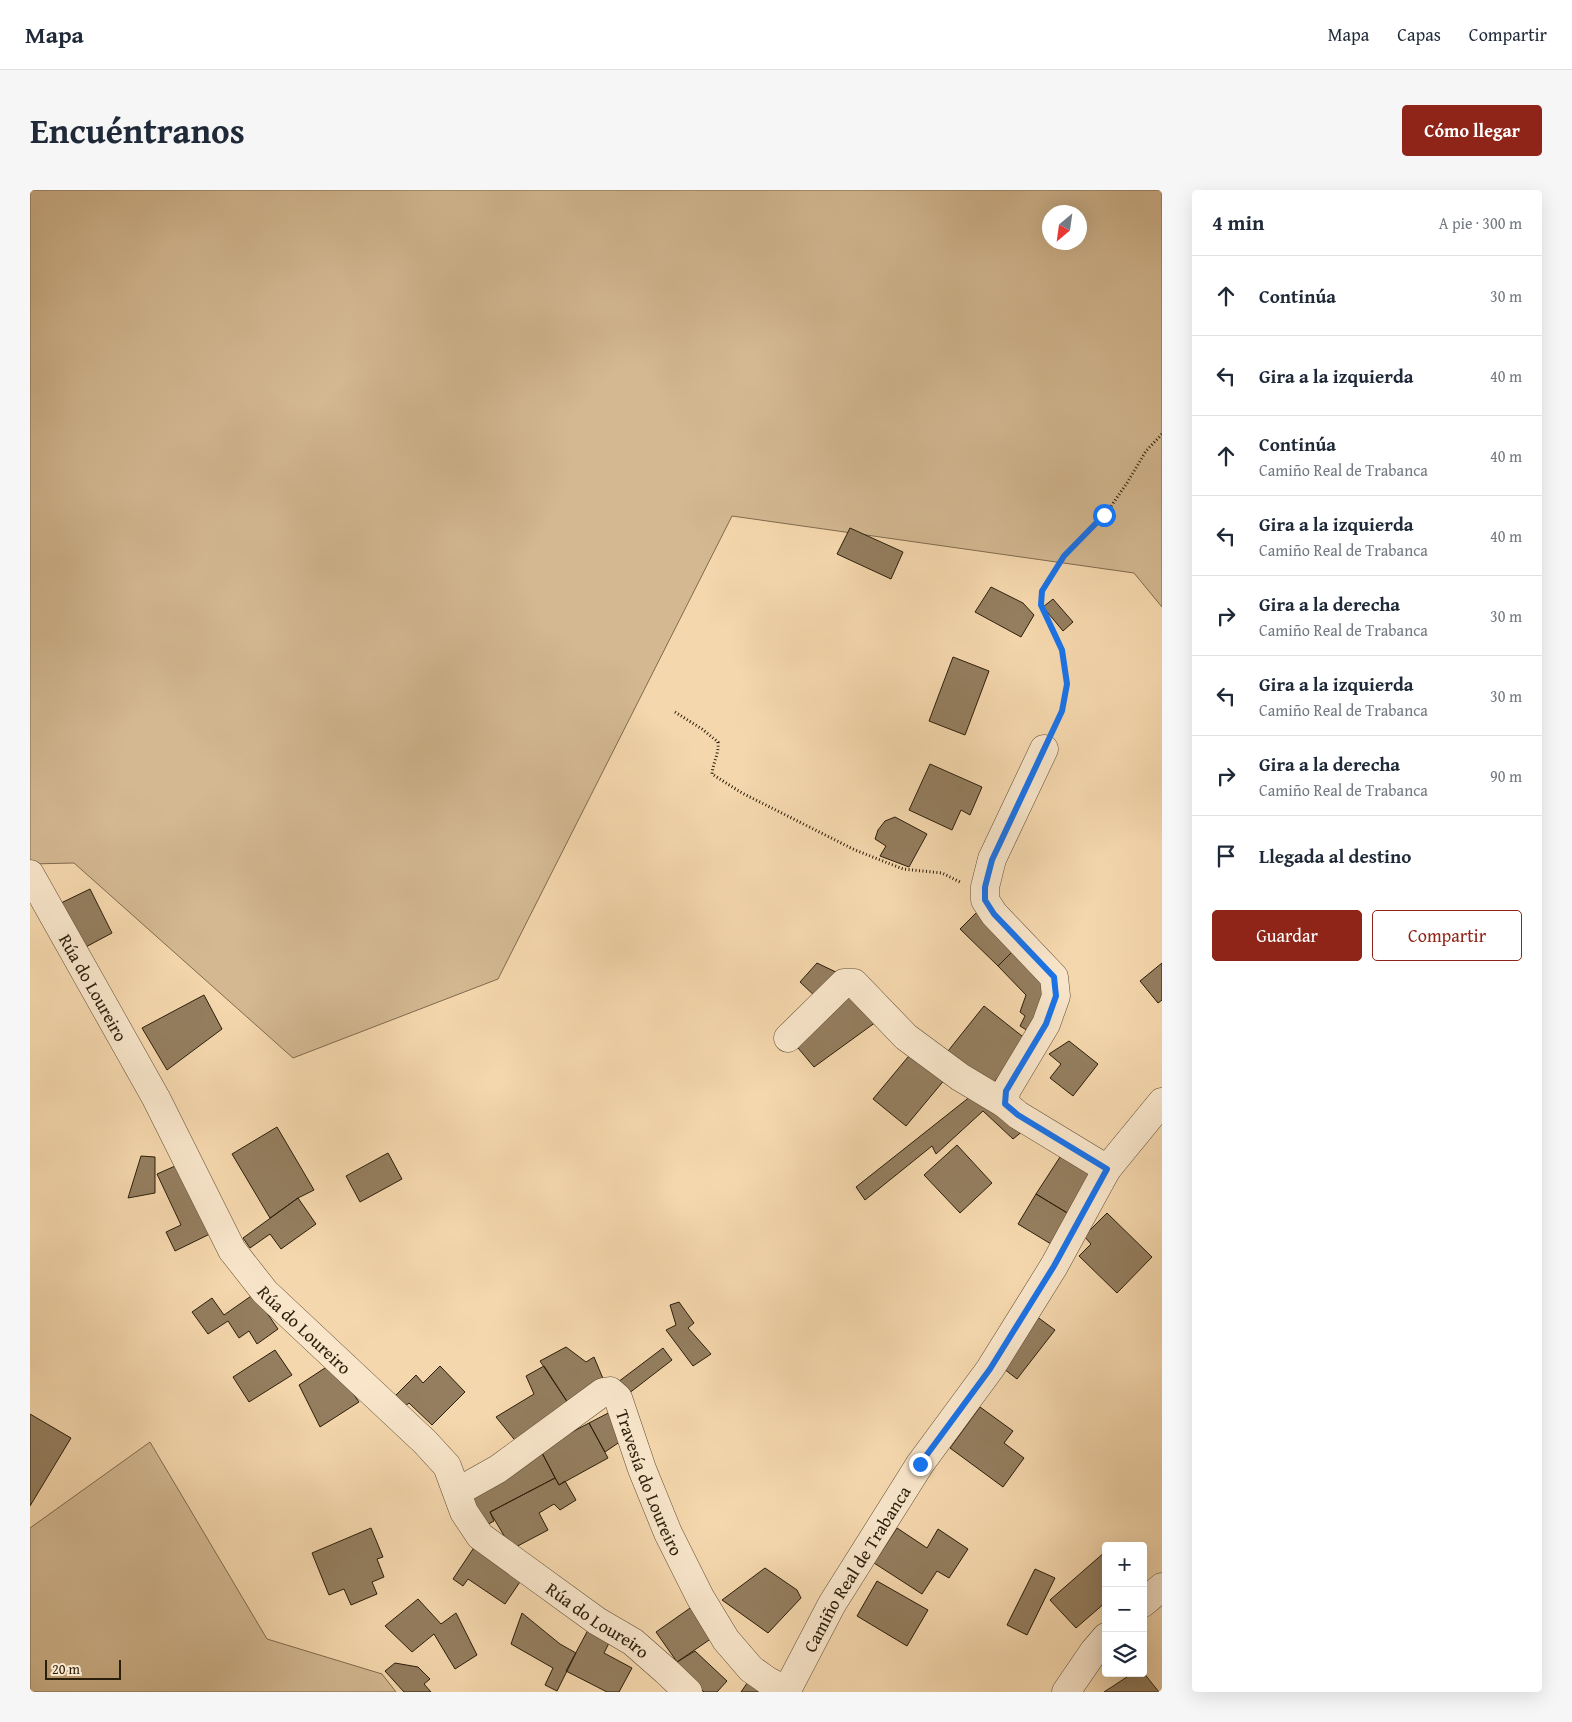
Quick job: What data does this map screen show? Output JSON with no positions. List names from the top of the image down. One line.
{"streets":{"street":["Rúa do Loureiro","Travesía do Loureiro","Camiño Real de Trabanca"]},"crossings":[["Rúa do Loureiro","Travesía do Loureiro"],["Travesía do Loureiro","Camiño Real de Trabanca"]],"scale_bar":"20 m","north":"bottom left","page":{"header":"Mapa","nav":["Mapa","Capas","Compartir"],"title":"Encuéntranos","buttons":["Cómo llegar",["Guardar","Compartir"]],"heading":["4 min","A pie · 300 m"],"list":[["Continúa","30 m"],["Gira a la izquierda","40 m"],["Continúa","Camiño Real de Trabanca","40 m"],["Gira a la izquierda","Camiño Real de Trabanca","40 m"],["Gira a la derecha","Camiño Real de Trabanca","30 m"],["Gira a la izquierda","Camiño Real de Trabanca","30 m"],["Gira a la derecha","Camiño Real de Trabanca","90 m"],"Llegada al destino"],"map_buttons":["+","−"],"scale":"20 m"}}
